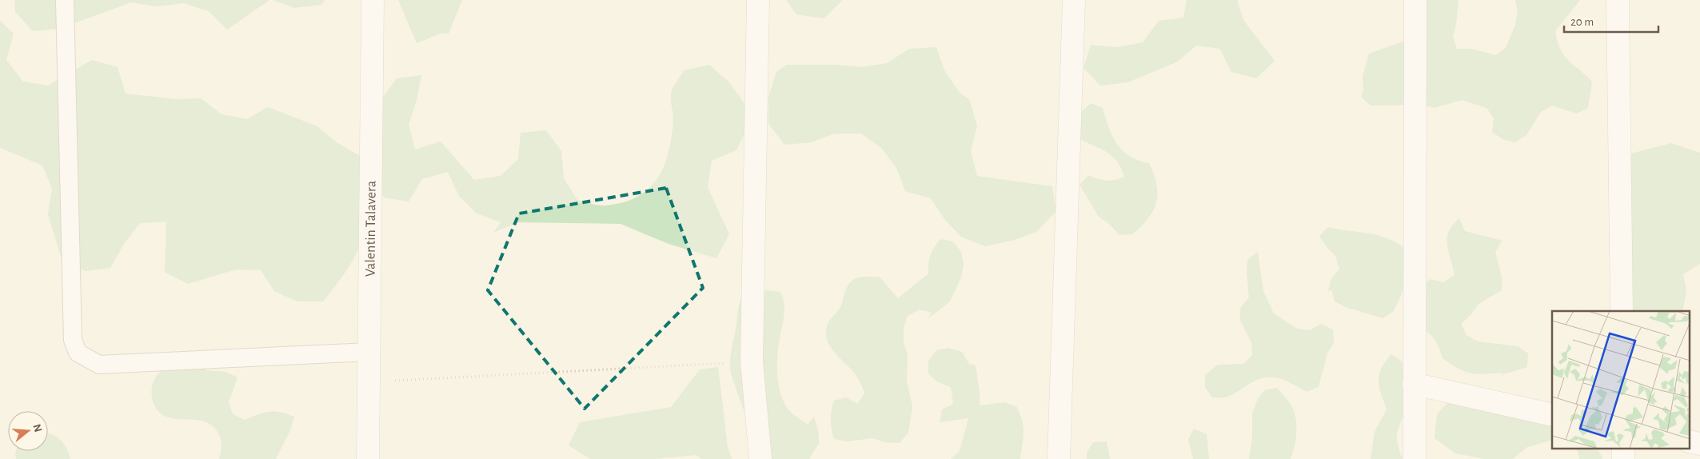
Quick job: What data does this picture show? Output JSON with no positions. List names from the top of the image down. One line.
{"streets":{"street":["Valentin Talavera"]},"scale_bar":"20 m","north":"right"}
